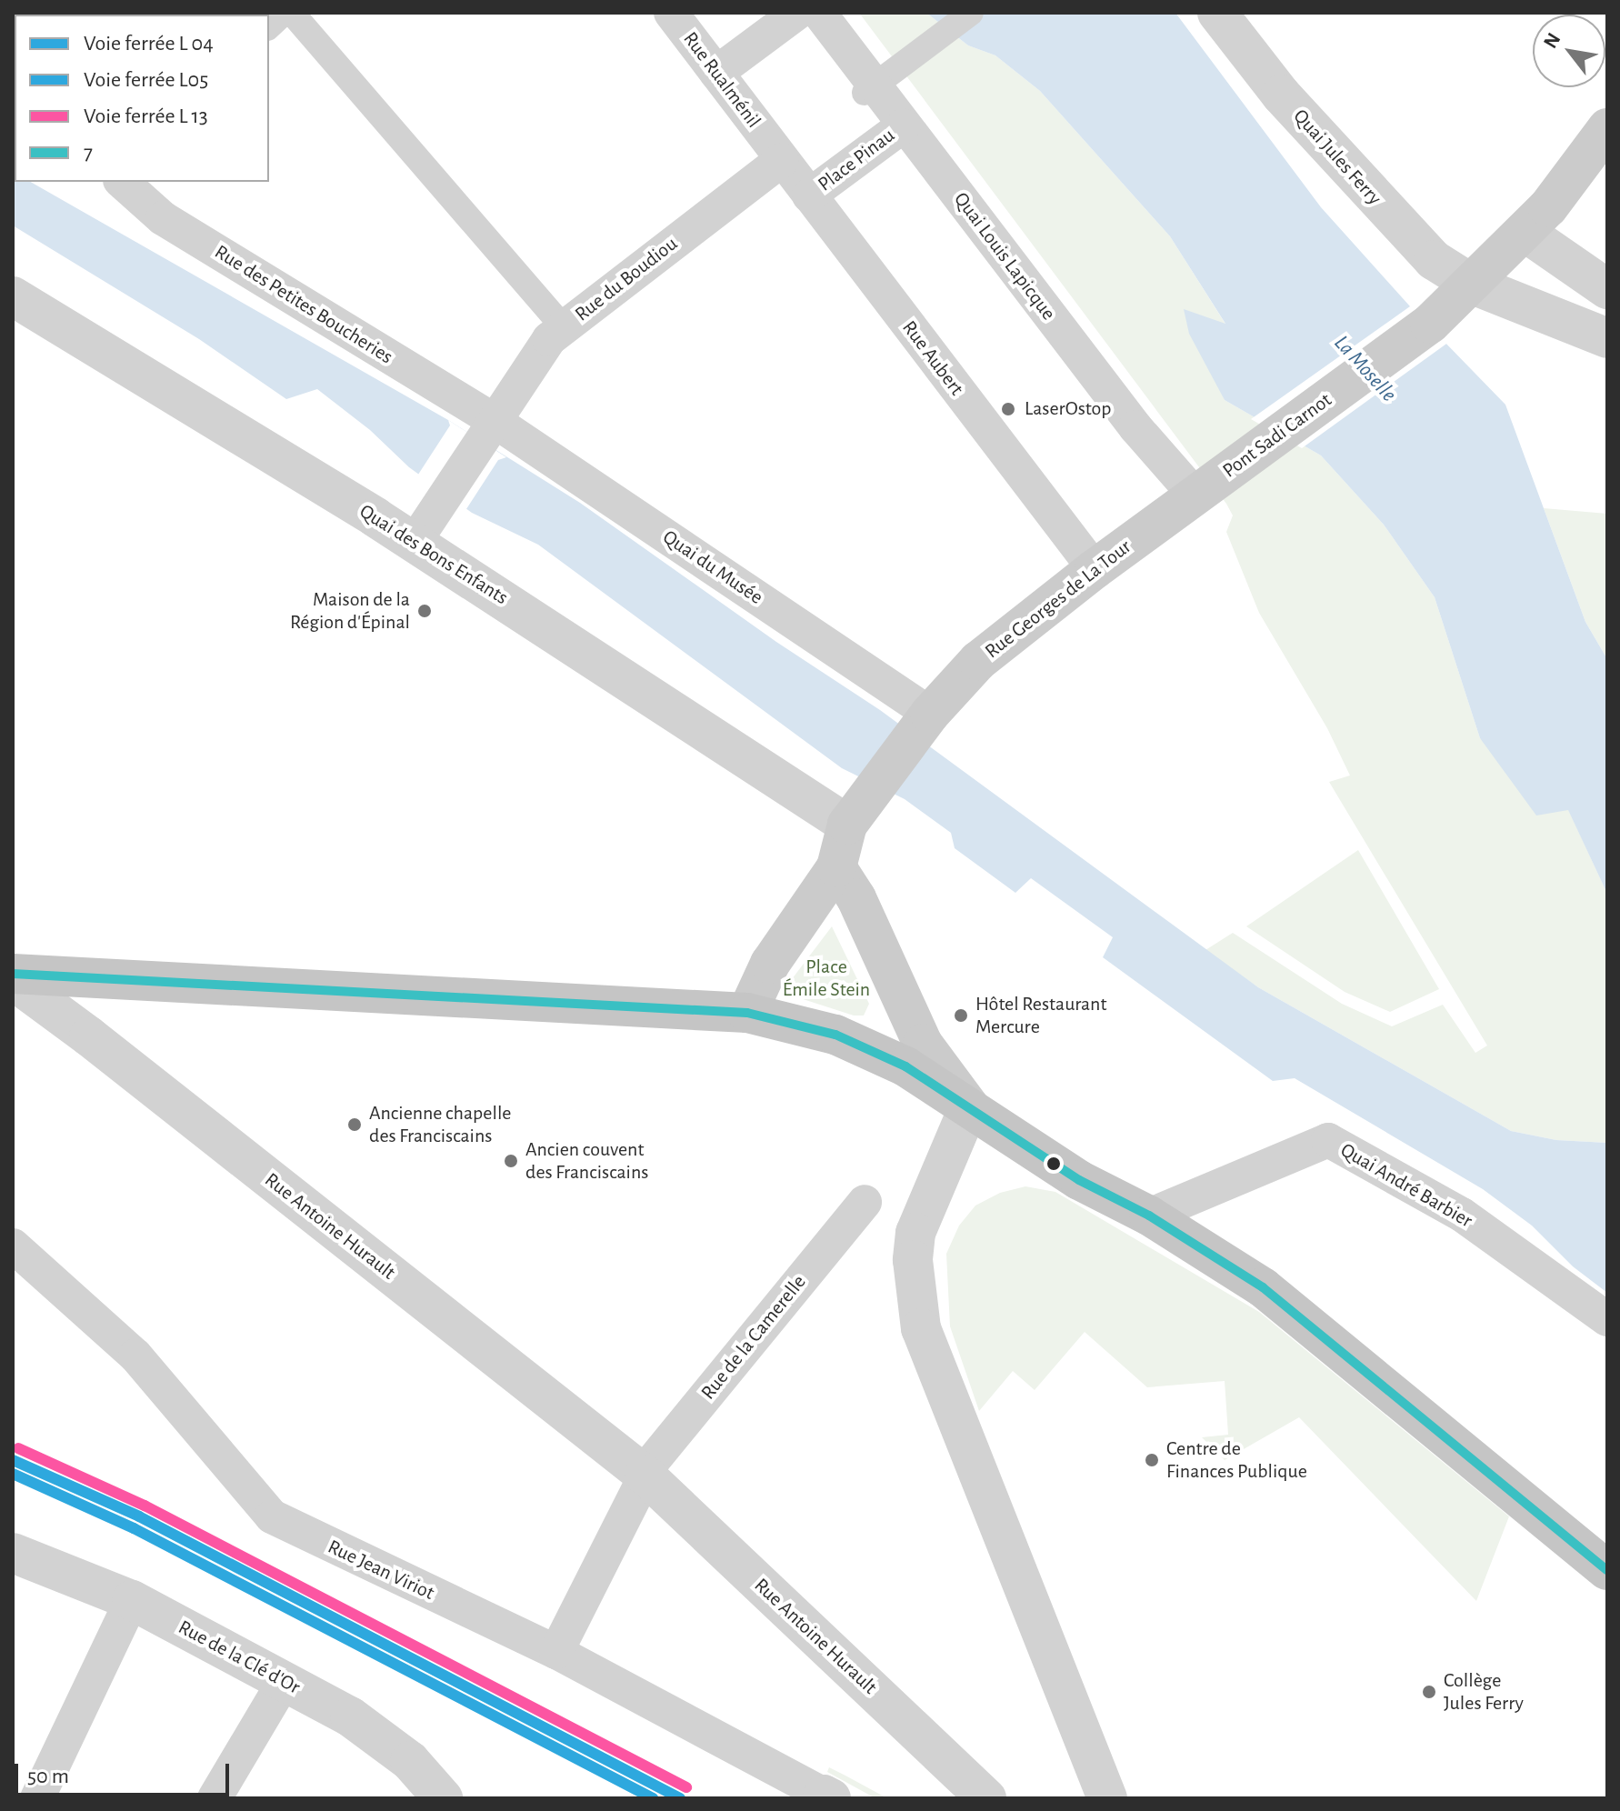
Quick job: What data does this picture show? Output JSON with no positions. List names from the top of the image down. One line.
{"streets":{"main road":["Pont Sadi Carnot","Rue Georges de La Tour"],"street":["Rue Rualménil","Quai Jules Ferry","Place Pinau","Quai Louis Lapicque","Rue du Boudiou","Rue des Petites Boucheries","Rue Aubert","Quai des Bons Enfants","Quai du Musée","Quai André Barbier","Rue Antoine Hurault","Rue de la Camerelle","Rue Jean Viriot","Rue de la Clé d'Or"]},"crossings":[["Rue Rualménil","Rue du Boudiou"],["Rue Rualménil","Rue Aubert"],["Quai Jules Ferry","Pont Sadi Carnot"],["Place Pinau","Quai Louis Lapicque"],["Place Pinau","Rue Aubert"],["Quai Louis Lapicque","Pont Sadi Carnot"],["Quai Louis Lapicque","Rue Georges de La Tour"],["Rue du Boudiou","Rue des Petites Boucheries"],["Rue du Boudiou","Rue Aubert"],["Rue du Boudiou","Quai des Bons Enfants"],["Rue du Boudiou","Quai du Musée"],["Rue des Petites Boucheries","Quai du Musée"],["Rue Aubert","Rue Georges de La Tour"],["Pont Sadi Carnot","Rue Georges de La Tour"],["Quai des Bons Enfants","Rue Georges de La Tour"],["Quai du Musée","Rue Georges de La Tour"],["Rue Antoine Hurault","Rue de la Camerelle"]],"water":["La Moselle"],"parks":["Place Émile Stein"],"places":["LaserOstop","Maison de la Région d'Épinal","Hôtel Restaurant Mercure","Ancienne chapelle des Franciscains","Ancien couvent des Franciscains","Centre de Finances Publique","Collège Jules Ferry"],"lines":["transit line 7","rail line L05"],"legend":["Voie ferrée L 04","Voie ferrée L05","Voie ferrée L 13","7"],"scale_bar":"50 m","north":"top left"}
